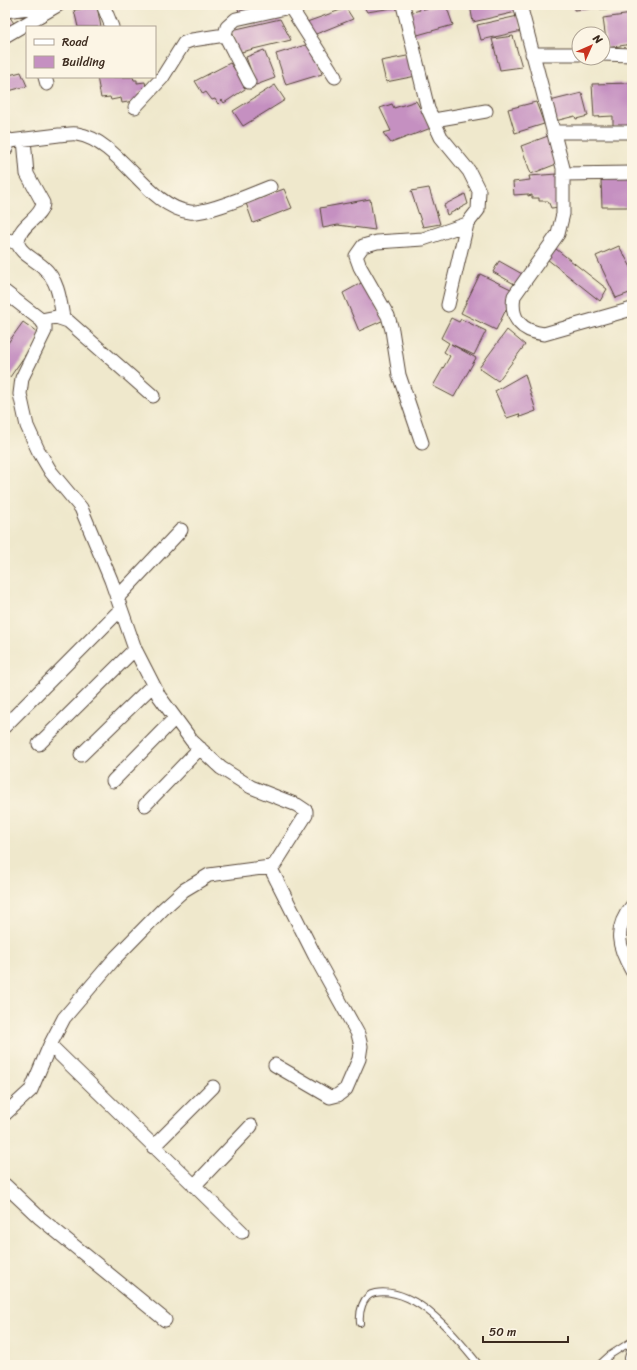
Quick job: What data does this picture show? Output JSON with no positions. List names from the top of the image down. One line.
{"legend":["Road","Building"],"scale_bar":"50 m","north":"top right"}
